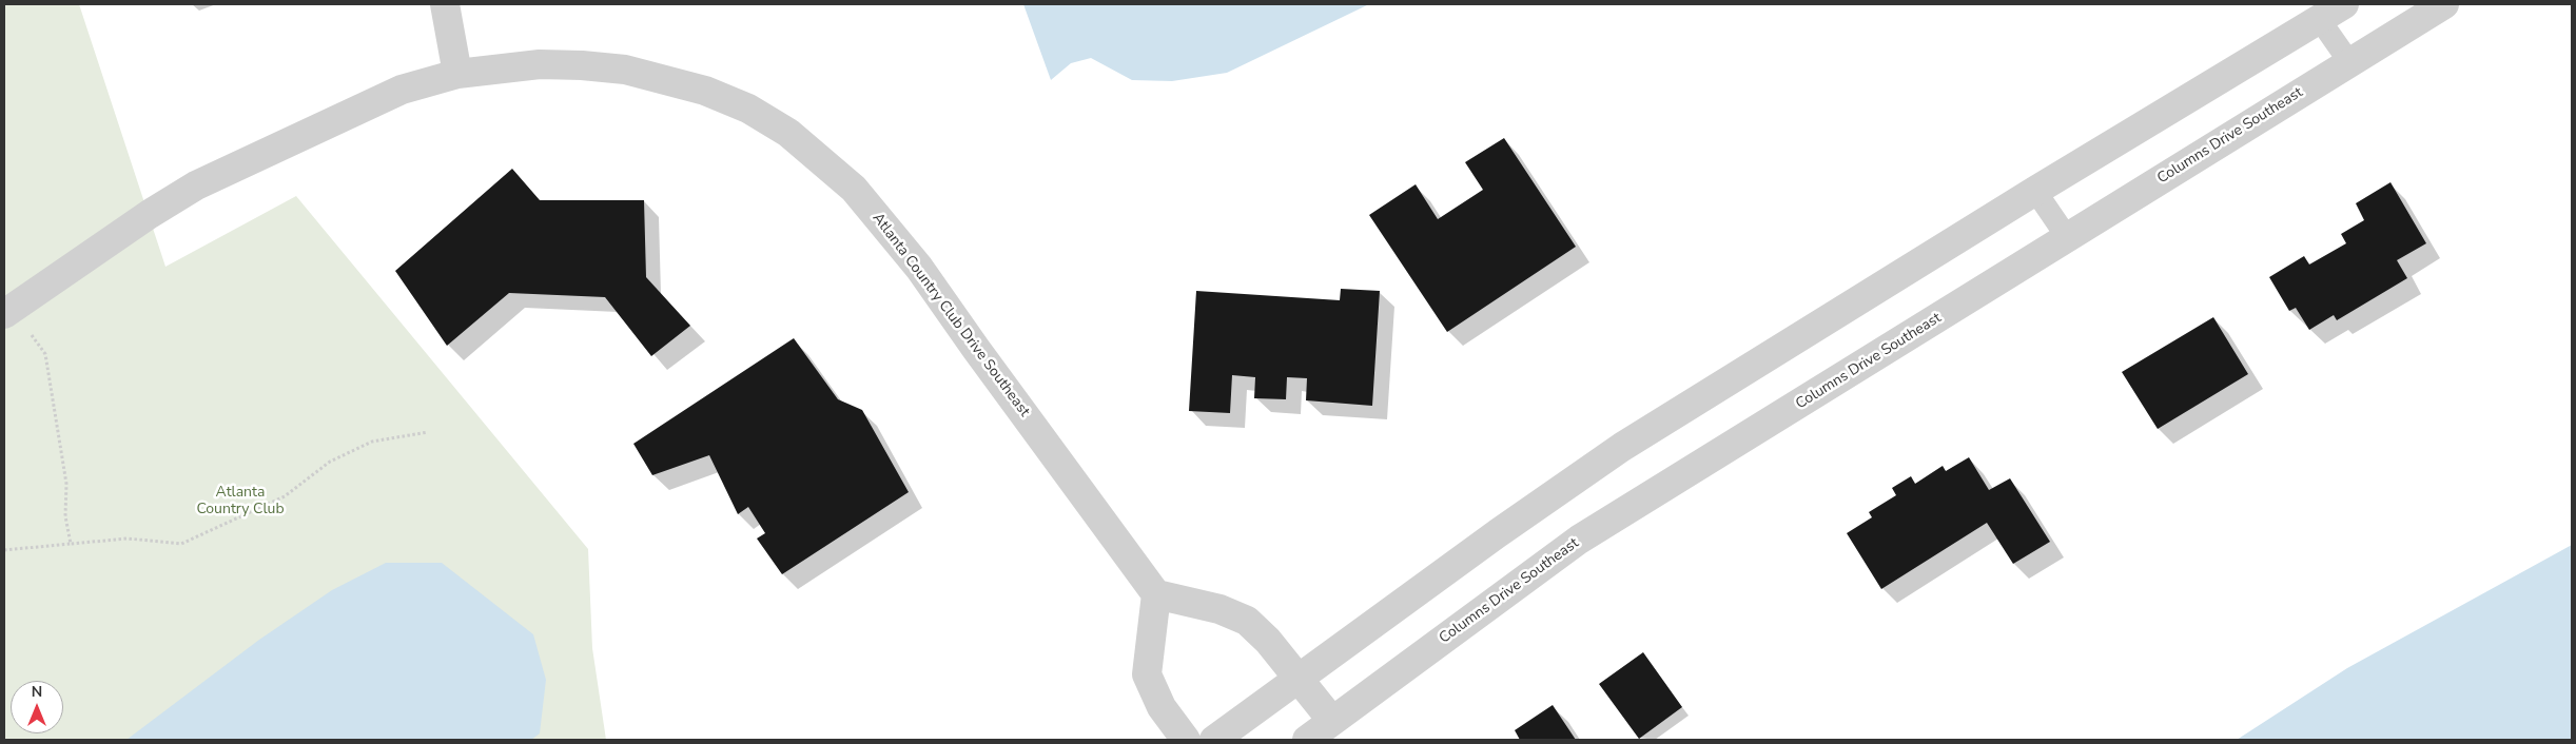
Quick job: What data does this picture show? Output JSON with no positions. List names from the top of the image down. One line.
{"streets":{"street":["Columns Drive Southeast","Atlanta Country Club Drive Southeast"]},"parks":["Atlanta Country Club"],"north":"top"}
